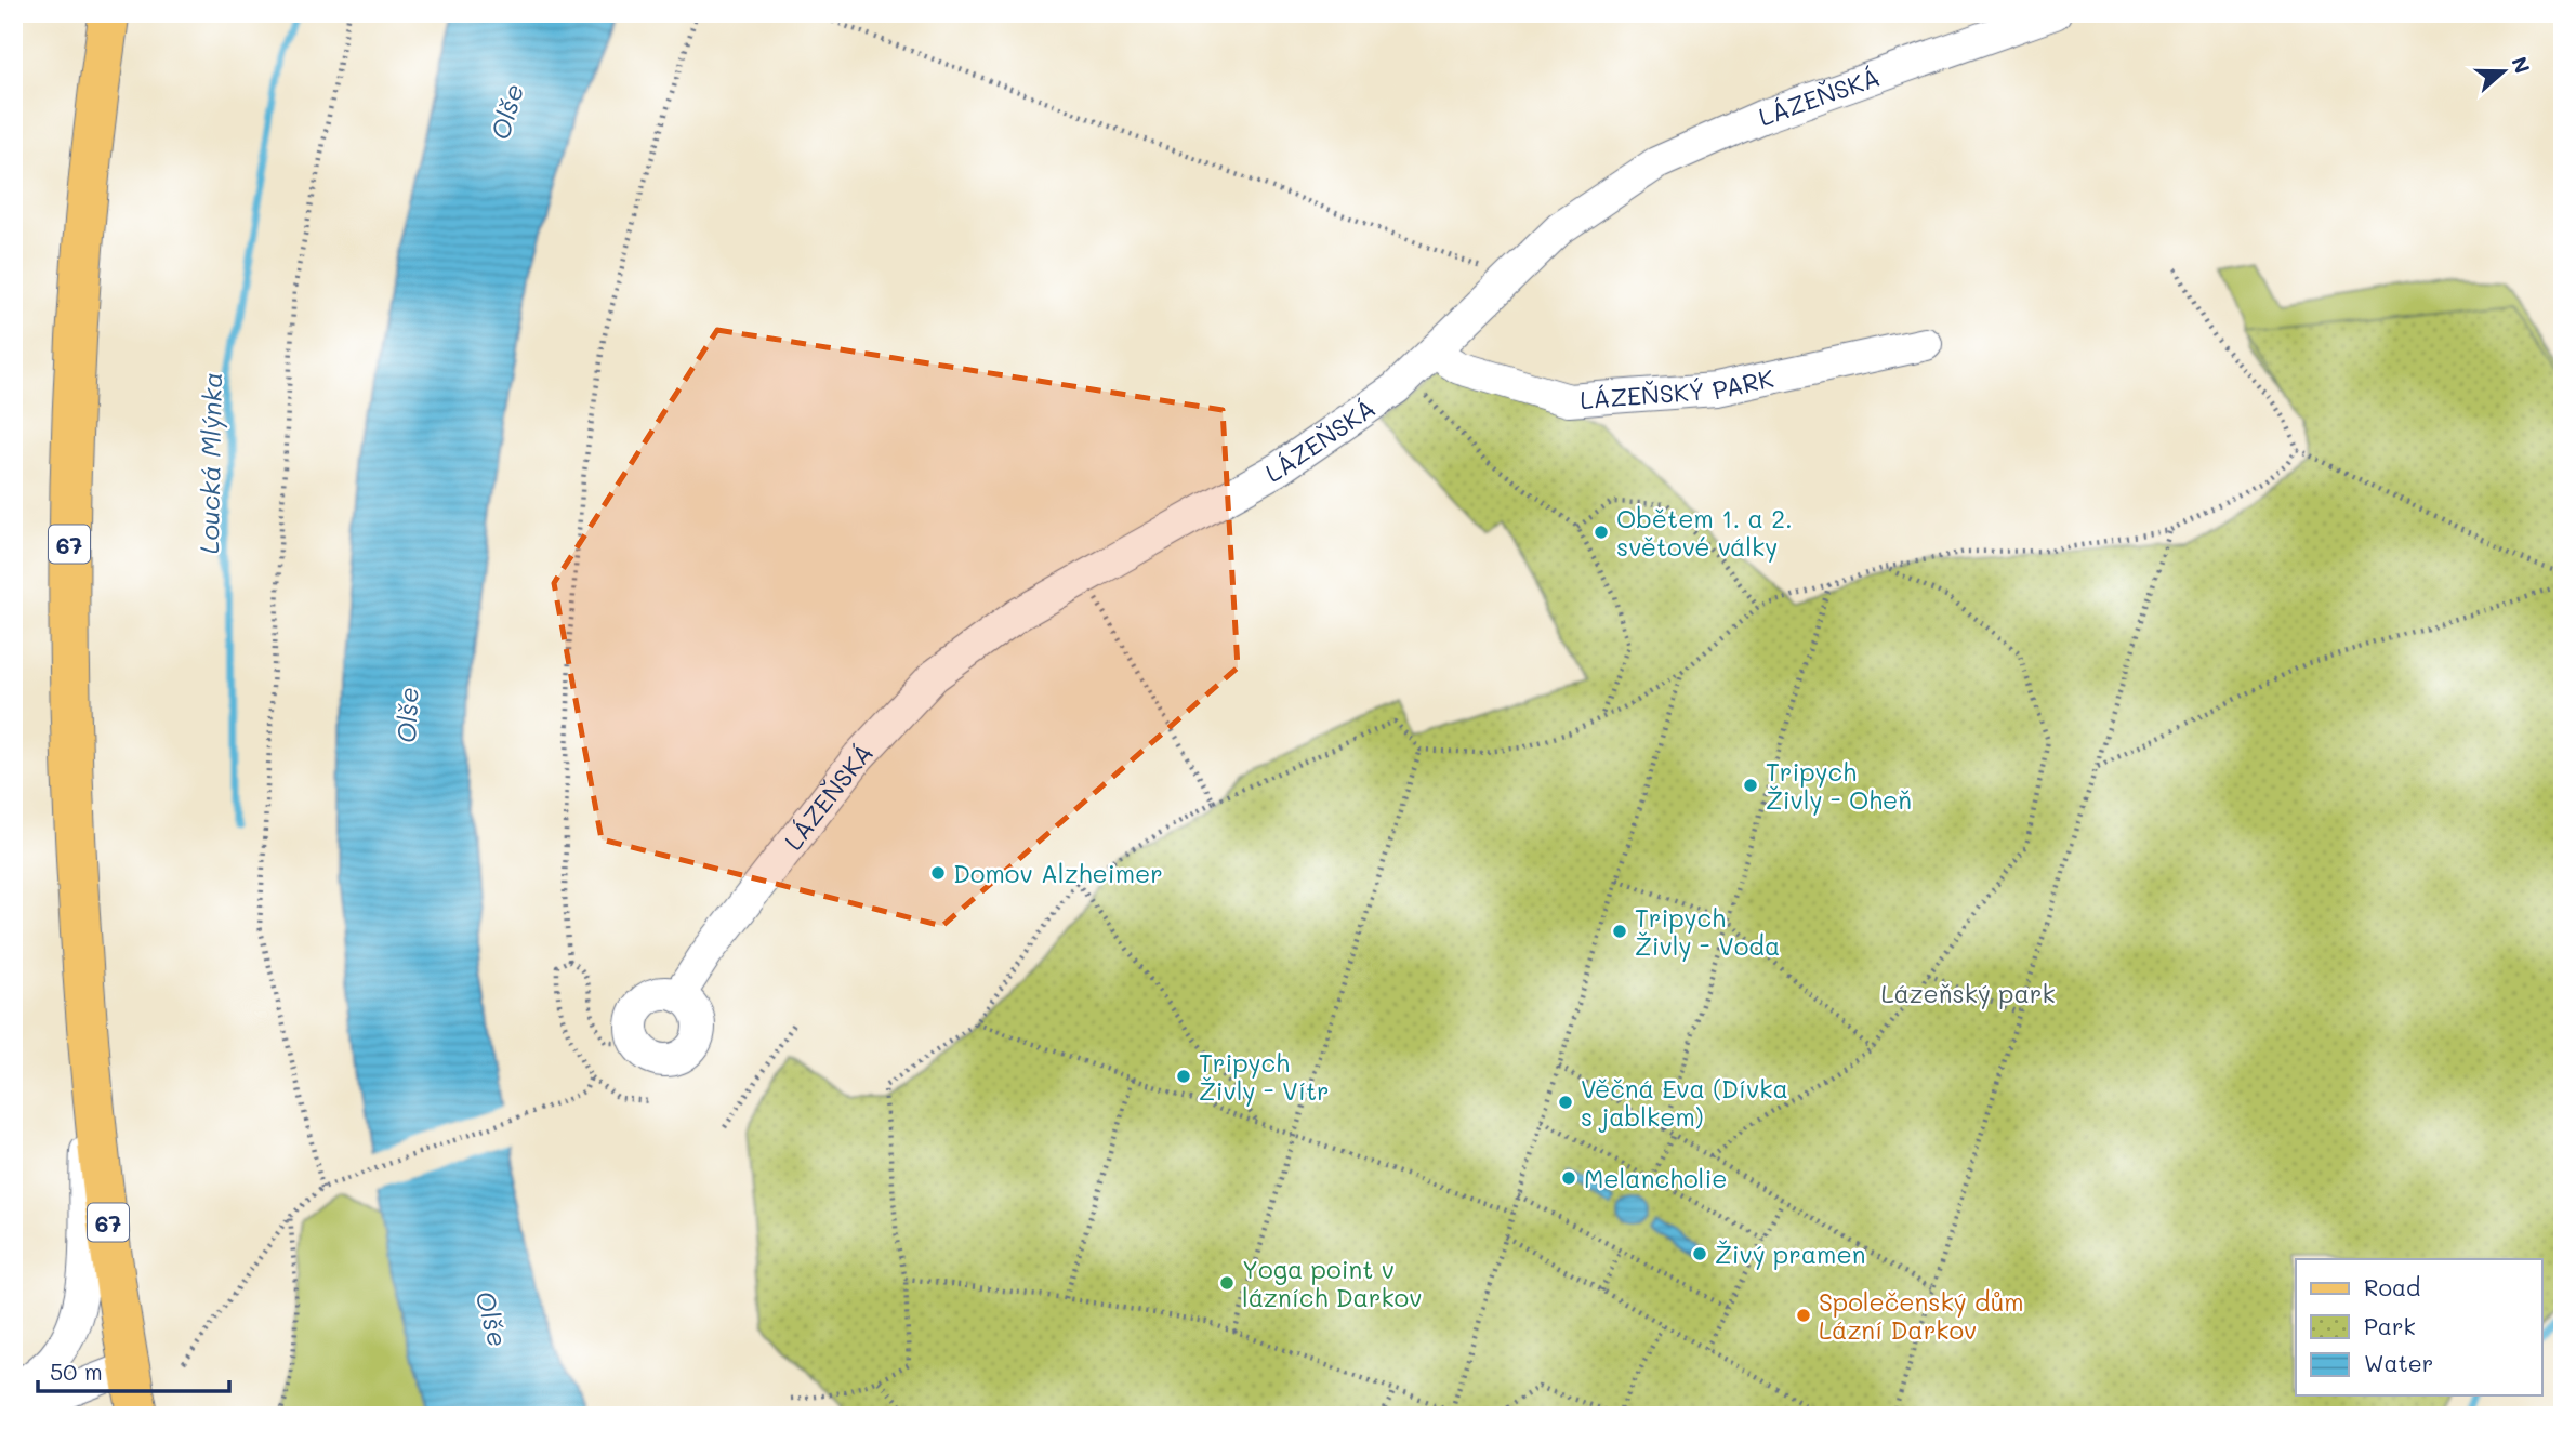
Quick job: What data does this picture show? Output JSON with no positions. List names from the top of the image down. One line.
{"streets":{"main road":["67"],"street":["LÁZEŇSKÁ","LÁZEŇSKÝ PARK"]},"crossings":[["LÁZEŇSKÁ","LÁZEŇSKÝ PARK"]],"water":["Olše","Loucká Mlýnka"],"parks":["Lázeňský park"],"places":["Obětem 1. a 2. světové války","Tripych Živly - Oheň","Domov Alzheimer","Tripych Živly - Voda","Tripych Živly - Vítr","Věčná Eva (Dívka s jablkem)","Melancholie","Živý pramen","Yoga point v lázních Darkov","Společenský dům Lázní Darkov"],"legend":["Road","Park","Water"],"scale_bar":"50 m","north":"right"}
